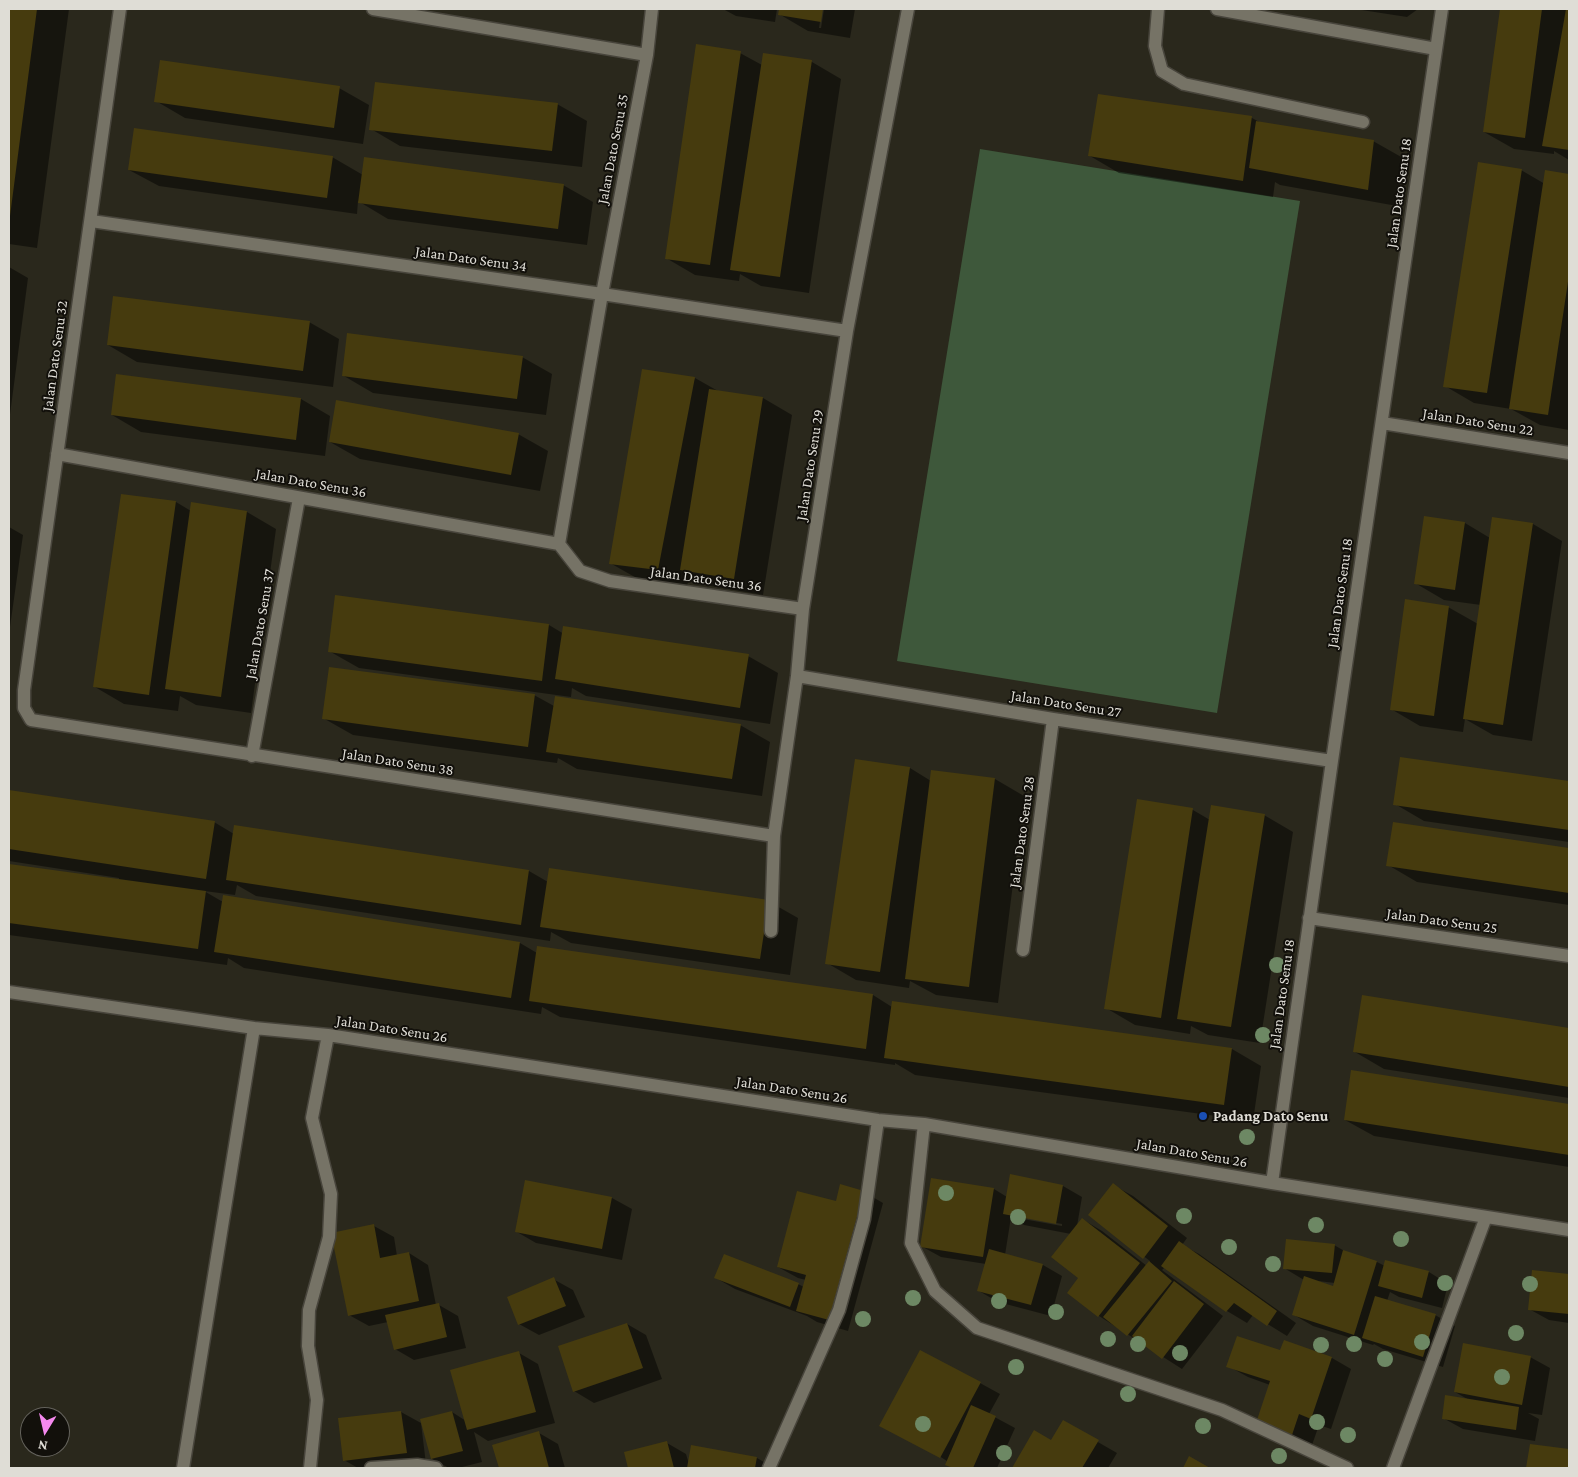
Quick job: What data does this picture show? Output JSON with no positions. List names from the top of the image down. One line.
{"streets":{"street":["Jalan Dato Senu 35","Jalan Dato Senu 18","Jalan Dato Senu 34","Jalan Dato Senu 32","Jalan Dato Senu 22","Jalan Dato Senu 29","Jalan Dato Senu 36","Jalan Dato Senu 37","Jalan Dato Senu 27","Jalan Dato Senu 38","Jalan Dato Senu 28","Jalan Dato Senu 25","Jalan Dato Senu 26"]},"crossings":[["Jalan Dato Senu 35","Jalan Dato Senu 34"],["Jalan Dato Senu 18","Jalan Dato Senu 22"],["Jalan Dato Senu 18","Jalan Dato Senu 27"],["Jalan Dato Senu 18","Jalan Dato Senu 25"],["Jalan Dato Senu 18","Jalan Dato Senu 26"],["Jalan Dato Senu 34","Jalan Dato Senu 32"],["Jalan Dato Senu 34","Jalan Dato Senu 29"],["Jalan Dato Senu 32","Jalan Dato Senu 36"],["Jalan Dato Senu 32","Jalan Dato Senu 38"],["Jalan Dato Senu 29","Jalan Dato Senu 36"],["Jalan Dato Senu 29","Jalan Dato Senu 27"],["Jalan Dato Senu 29","Jalan Dato Senu 38"],["Jalan Dato Senu 36","Jalan Dato Senu 37"],["Jalan Dato Senu 37","Jalan Dato Senu 38"],["Jalan Dato Senu 27","Jalan Dato Senu 28"]],"places":["Padang Dato Senu"],"north":"bottom"}
